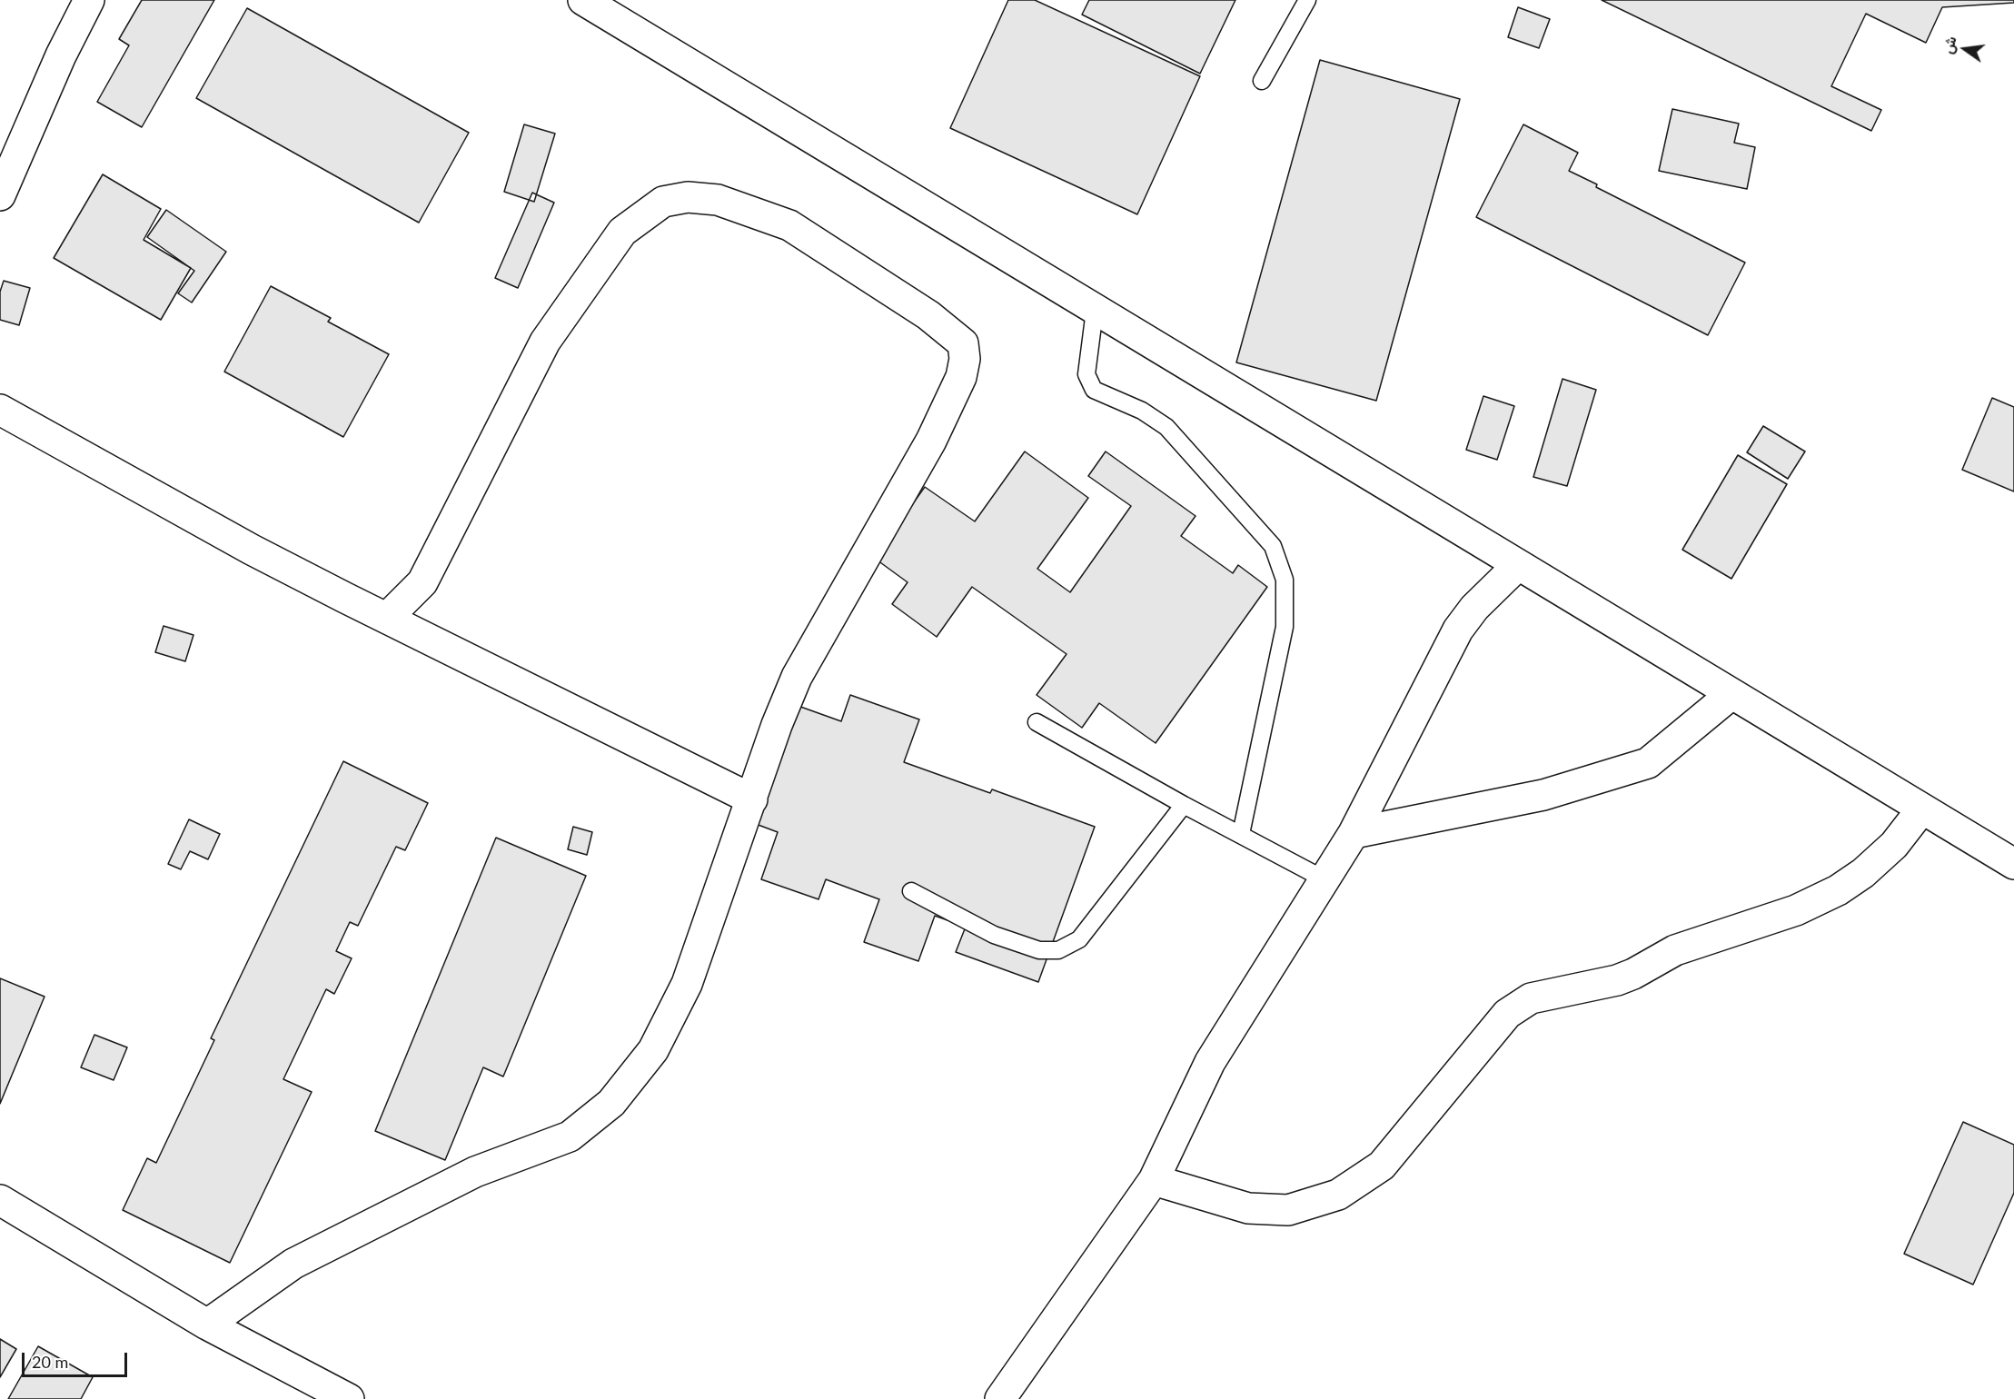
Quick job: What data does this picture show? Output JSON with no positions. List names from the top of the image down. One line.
{"scale_bar":"20 m","north":"left"}
